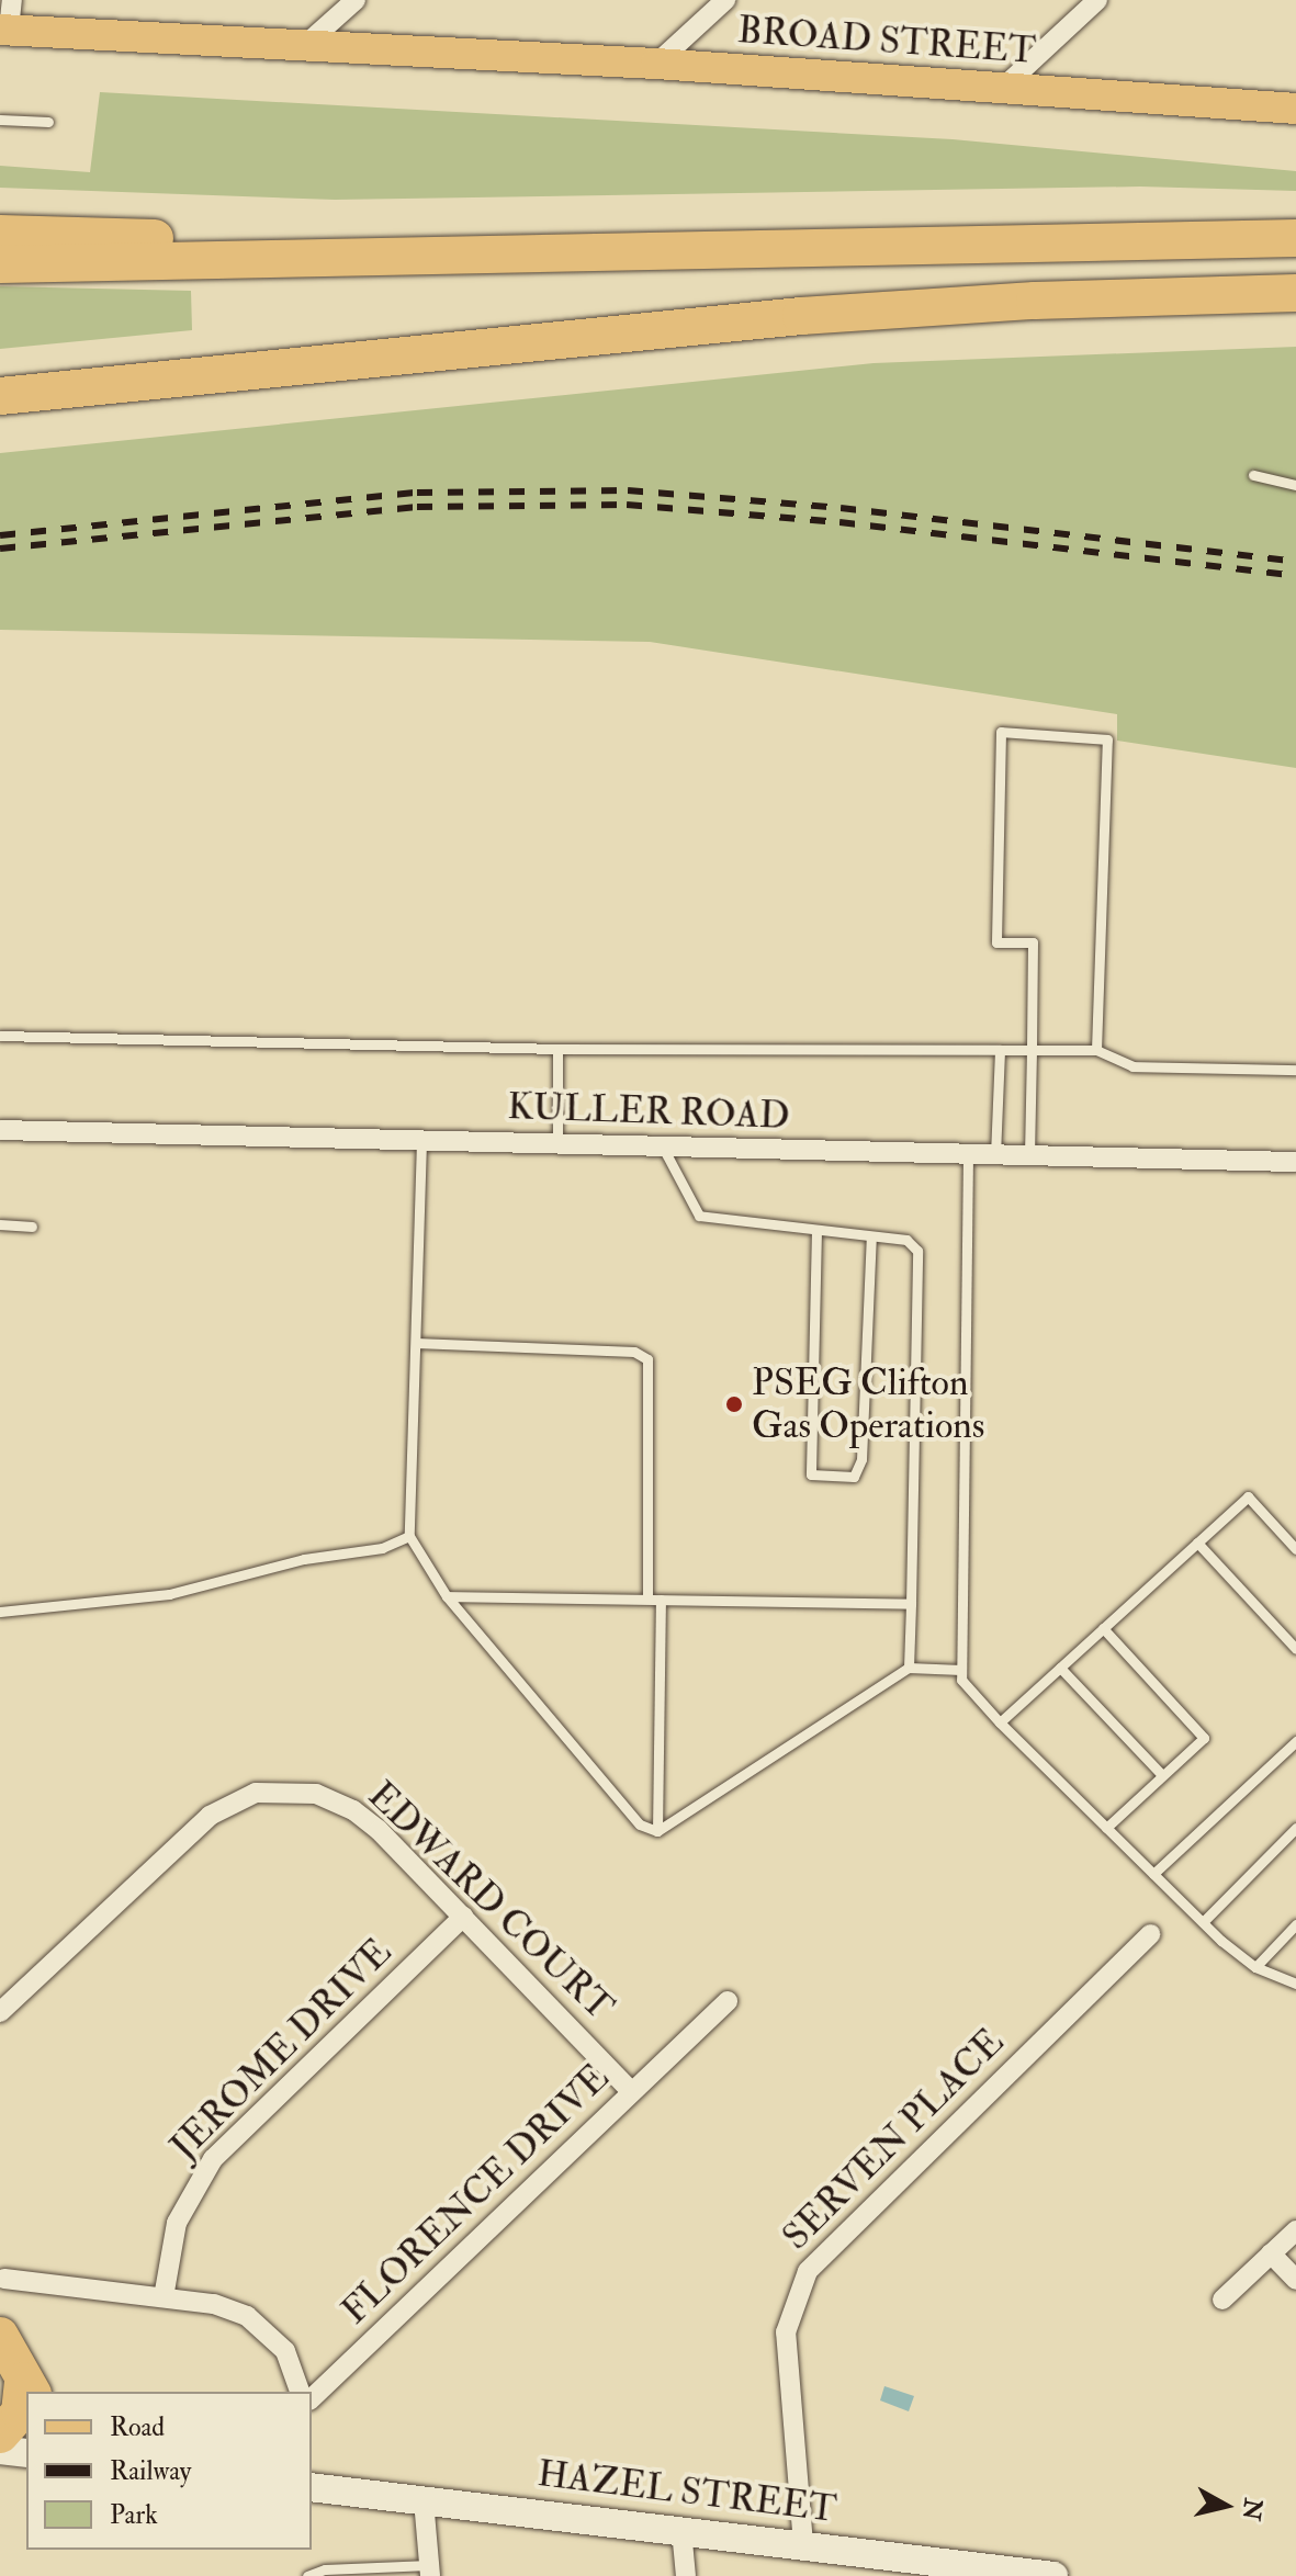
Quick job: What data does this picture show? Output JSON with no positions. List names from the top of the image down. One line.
{"streets":{"main road":["BROAD STREET"],"street":["KULLER ROAD","EDWARD COURT","JEROME DRIVE","SERVEN PLACE","FLORENCE DRIVE","HAZEL STREET"]},"crossings":[["EDWARD COURT","JEROME DRIVE"],["EDWARD COURT","FLORENCE DRIVE"],["SERVEN PLACE","HAZEL STREET"]],"places":["PSEG Clifton Gas Operations"],"legend":["Road","Railway","Park"],"north":"right"}
